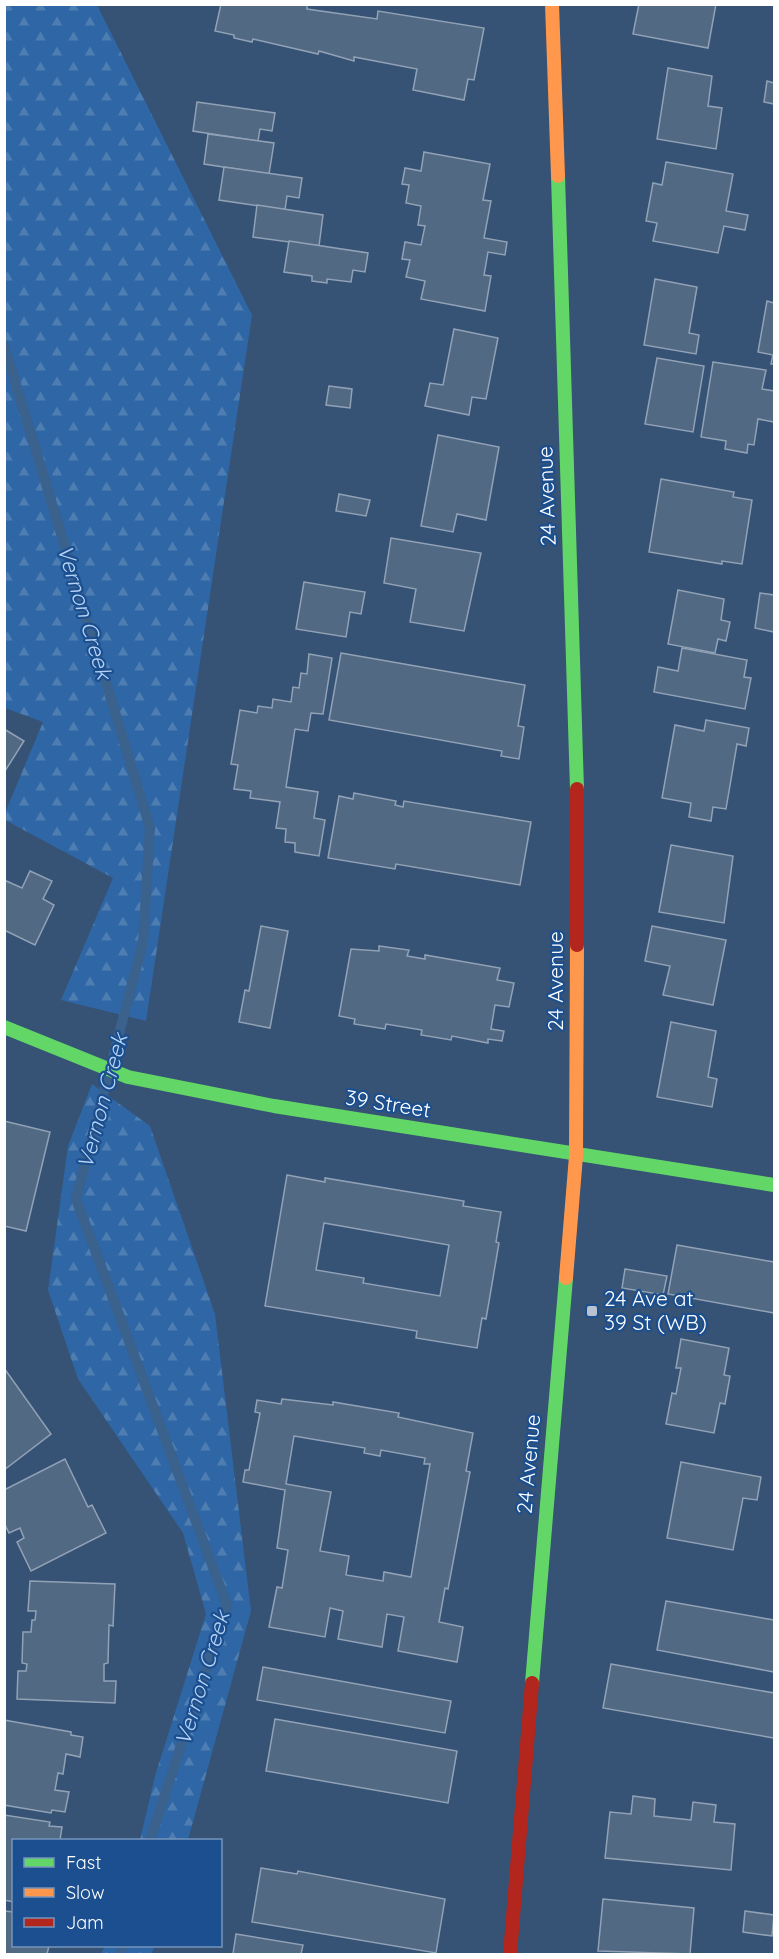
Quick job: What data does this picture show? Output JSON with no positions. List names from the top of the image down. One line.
{"streets":{"street":["24 Avenue","39 Street"]},"crossings":[["24 Avenue","39 Street"]],"water":["Vernon Creek"],"places":{"transit":["24 Ave at 39 St (WB)"]},"legend":["Fast","Slow","Jam"]}
